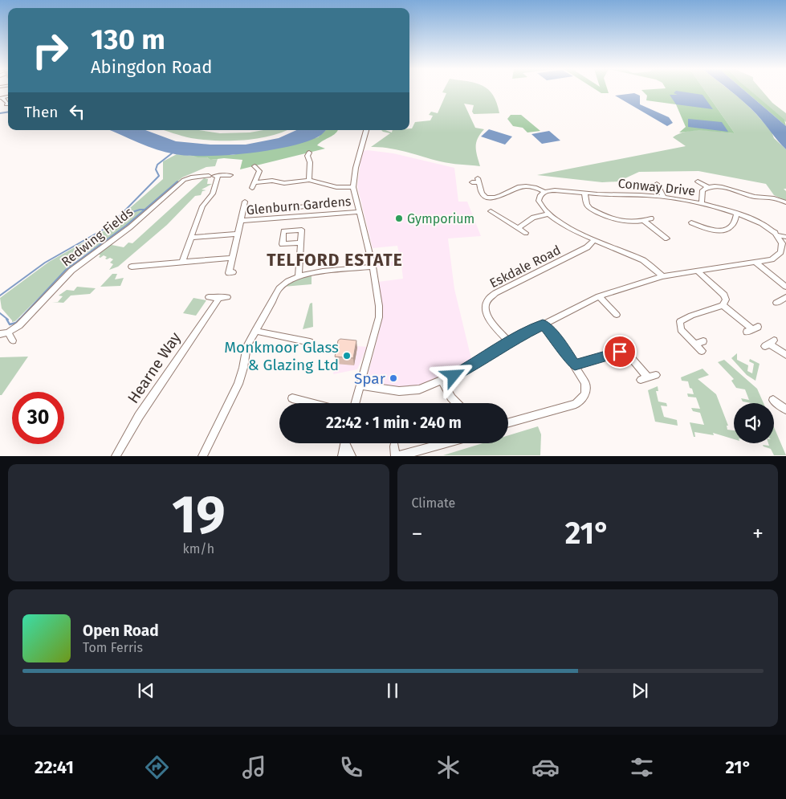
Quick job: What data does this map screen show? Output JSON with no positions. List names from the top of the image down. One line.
{"streets":{"street":["Conway Drive","Glenburn Gardens","Redwing Fields","Eskdale Road","Hearne Way"]},"districts":["TELFORD ESTATE"],"places":["Gymporium","Monkmoor Glass & Glazing Ltd","Spar"],"page":{"turn":["130 m","Abingdon Road"],"then":"Then","limit":"30","trip":"22:42 · 1 min · 240 m","tile":[["19","km/h"],"Climate"],"heat":["−","21°","+"],"song":["Open Road","Tom Ferris"],"tabs":["22:41","21°"]}}
